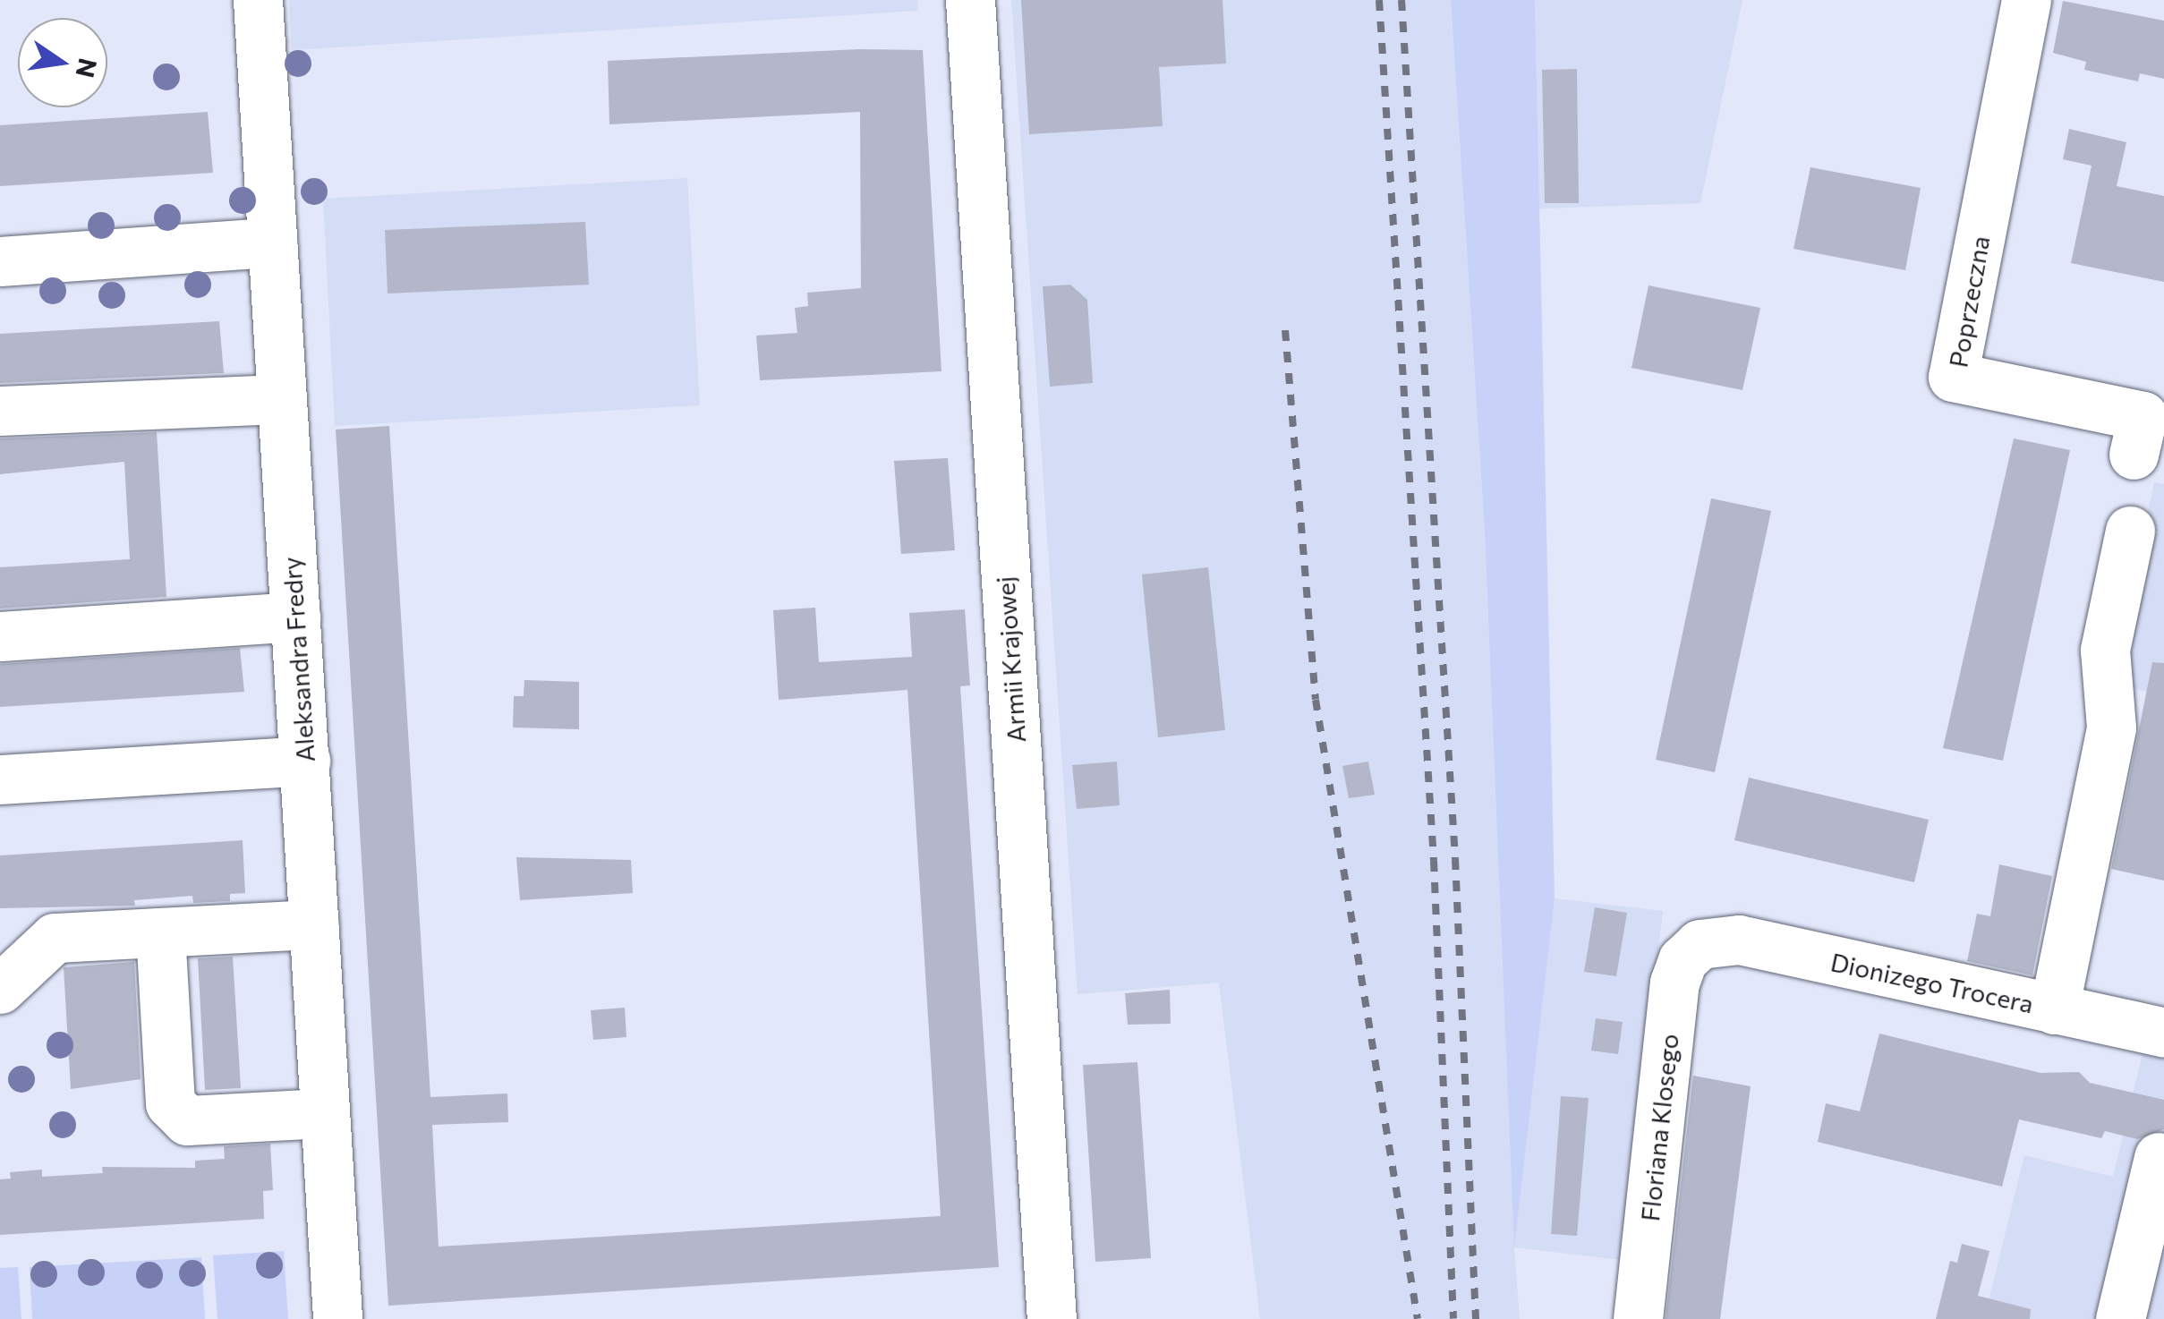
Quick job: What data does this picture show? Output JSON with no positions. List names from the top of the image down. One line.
{"streets":{"street":["Poprzeczna","Aleksandra Fredry","Armii Krajowej","Dionizego Trocera","Floriana Klosego"]},"crossings":[["Dionizego Trocera","Floriana Klosego"]],"north":"right"}
